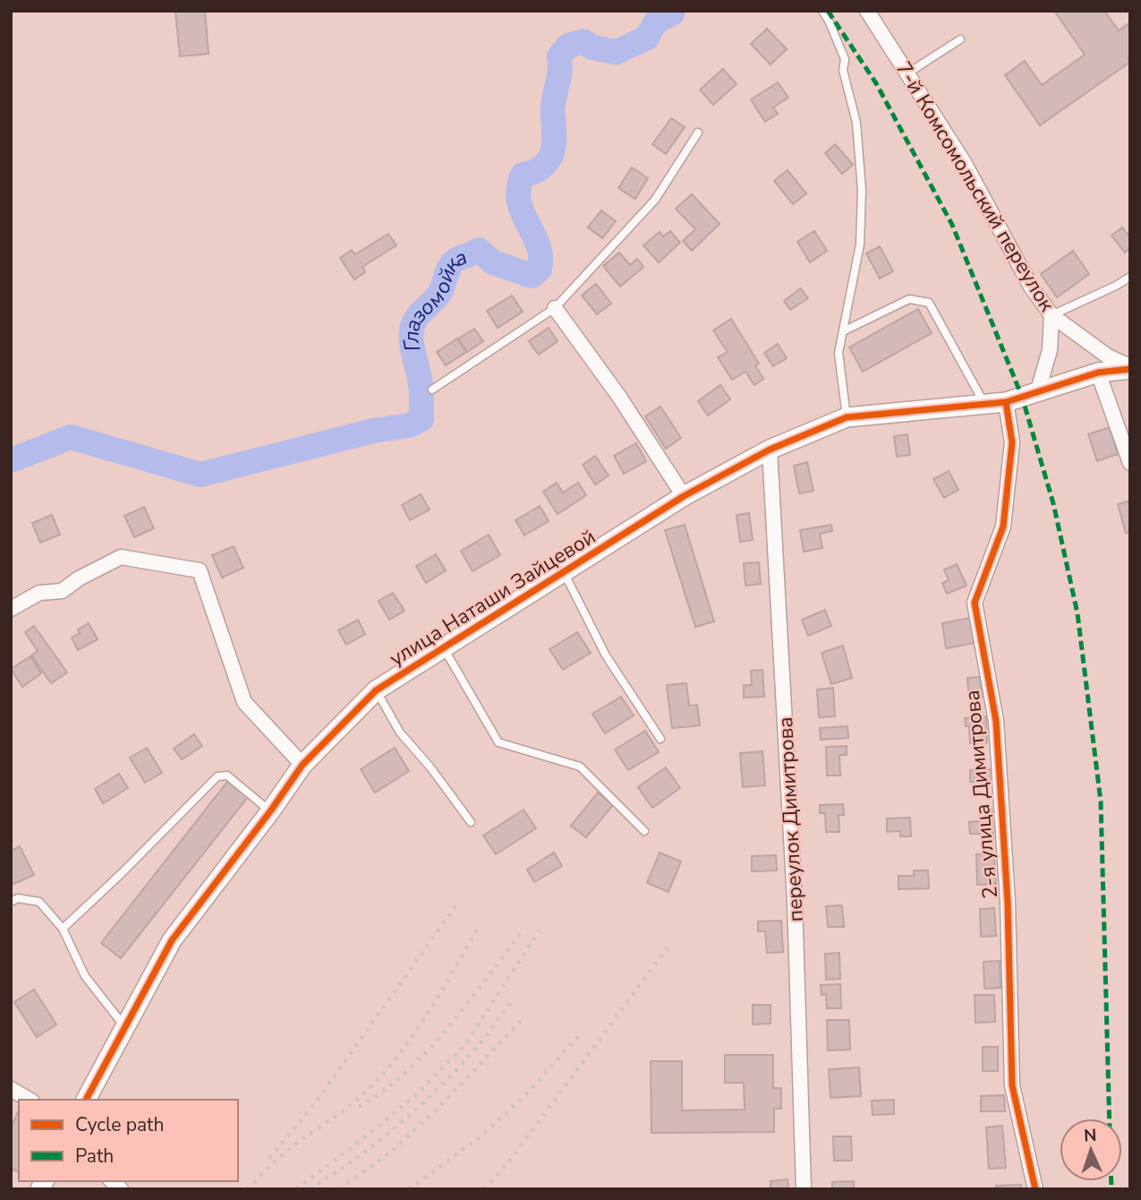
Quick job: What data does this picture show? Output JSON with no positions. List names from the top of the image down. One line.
{"streets":{"street":["7-й Комсомольский переулок","улица Наташи Зайцевой","2-я улица Димитрова","переулок Димитрова"]},"crossings":[["7-й Комсомольский переулок","улица Наташи Зайцевой"],["улица Наташи Зайцевой","2-я улица Димитрова"],["улица Наташи Зайцевой","переулок Димитрова"]],"water":["Глазомойка"],"legend":["Cycle path","Path"],"north":"top"}
